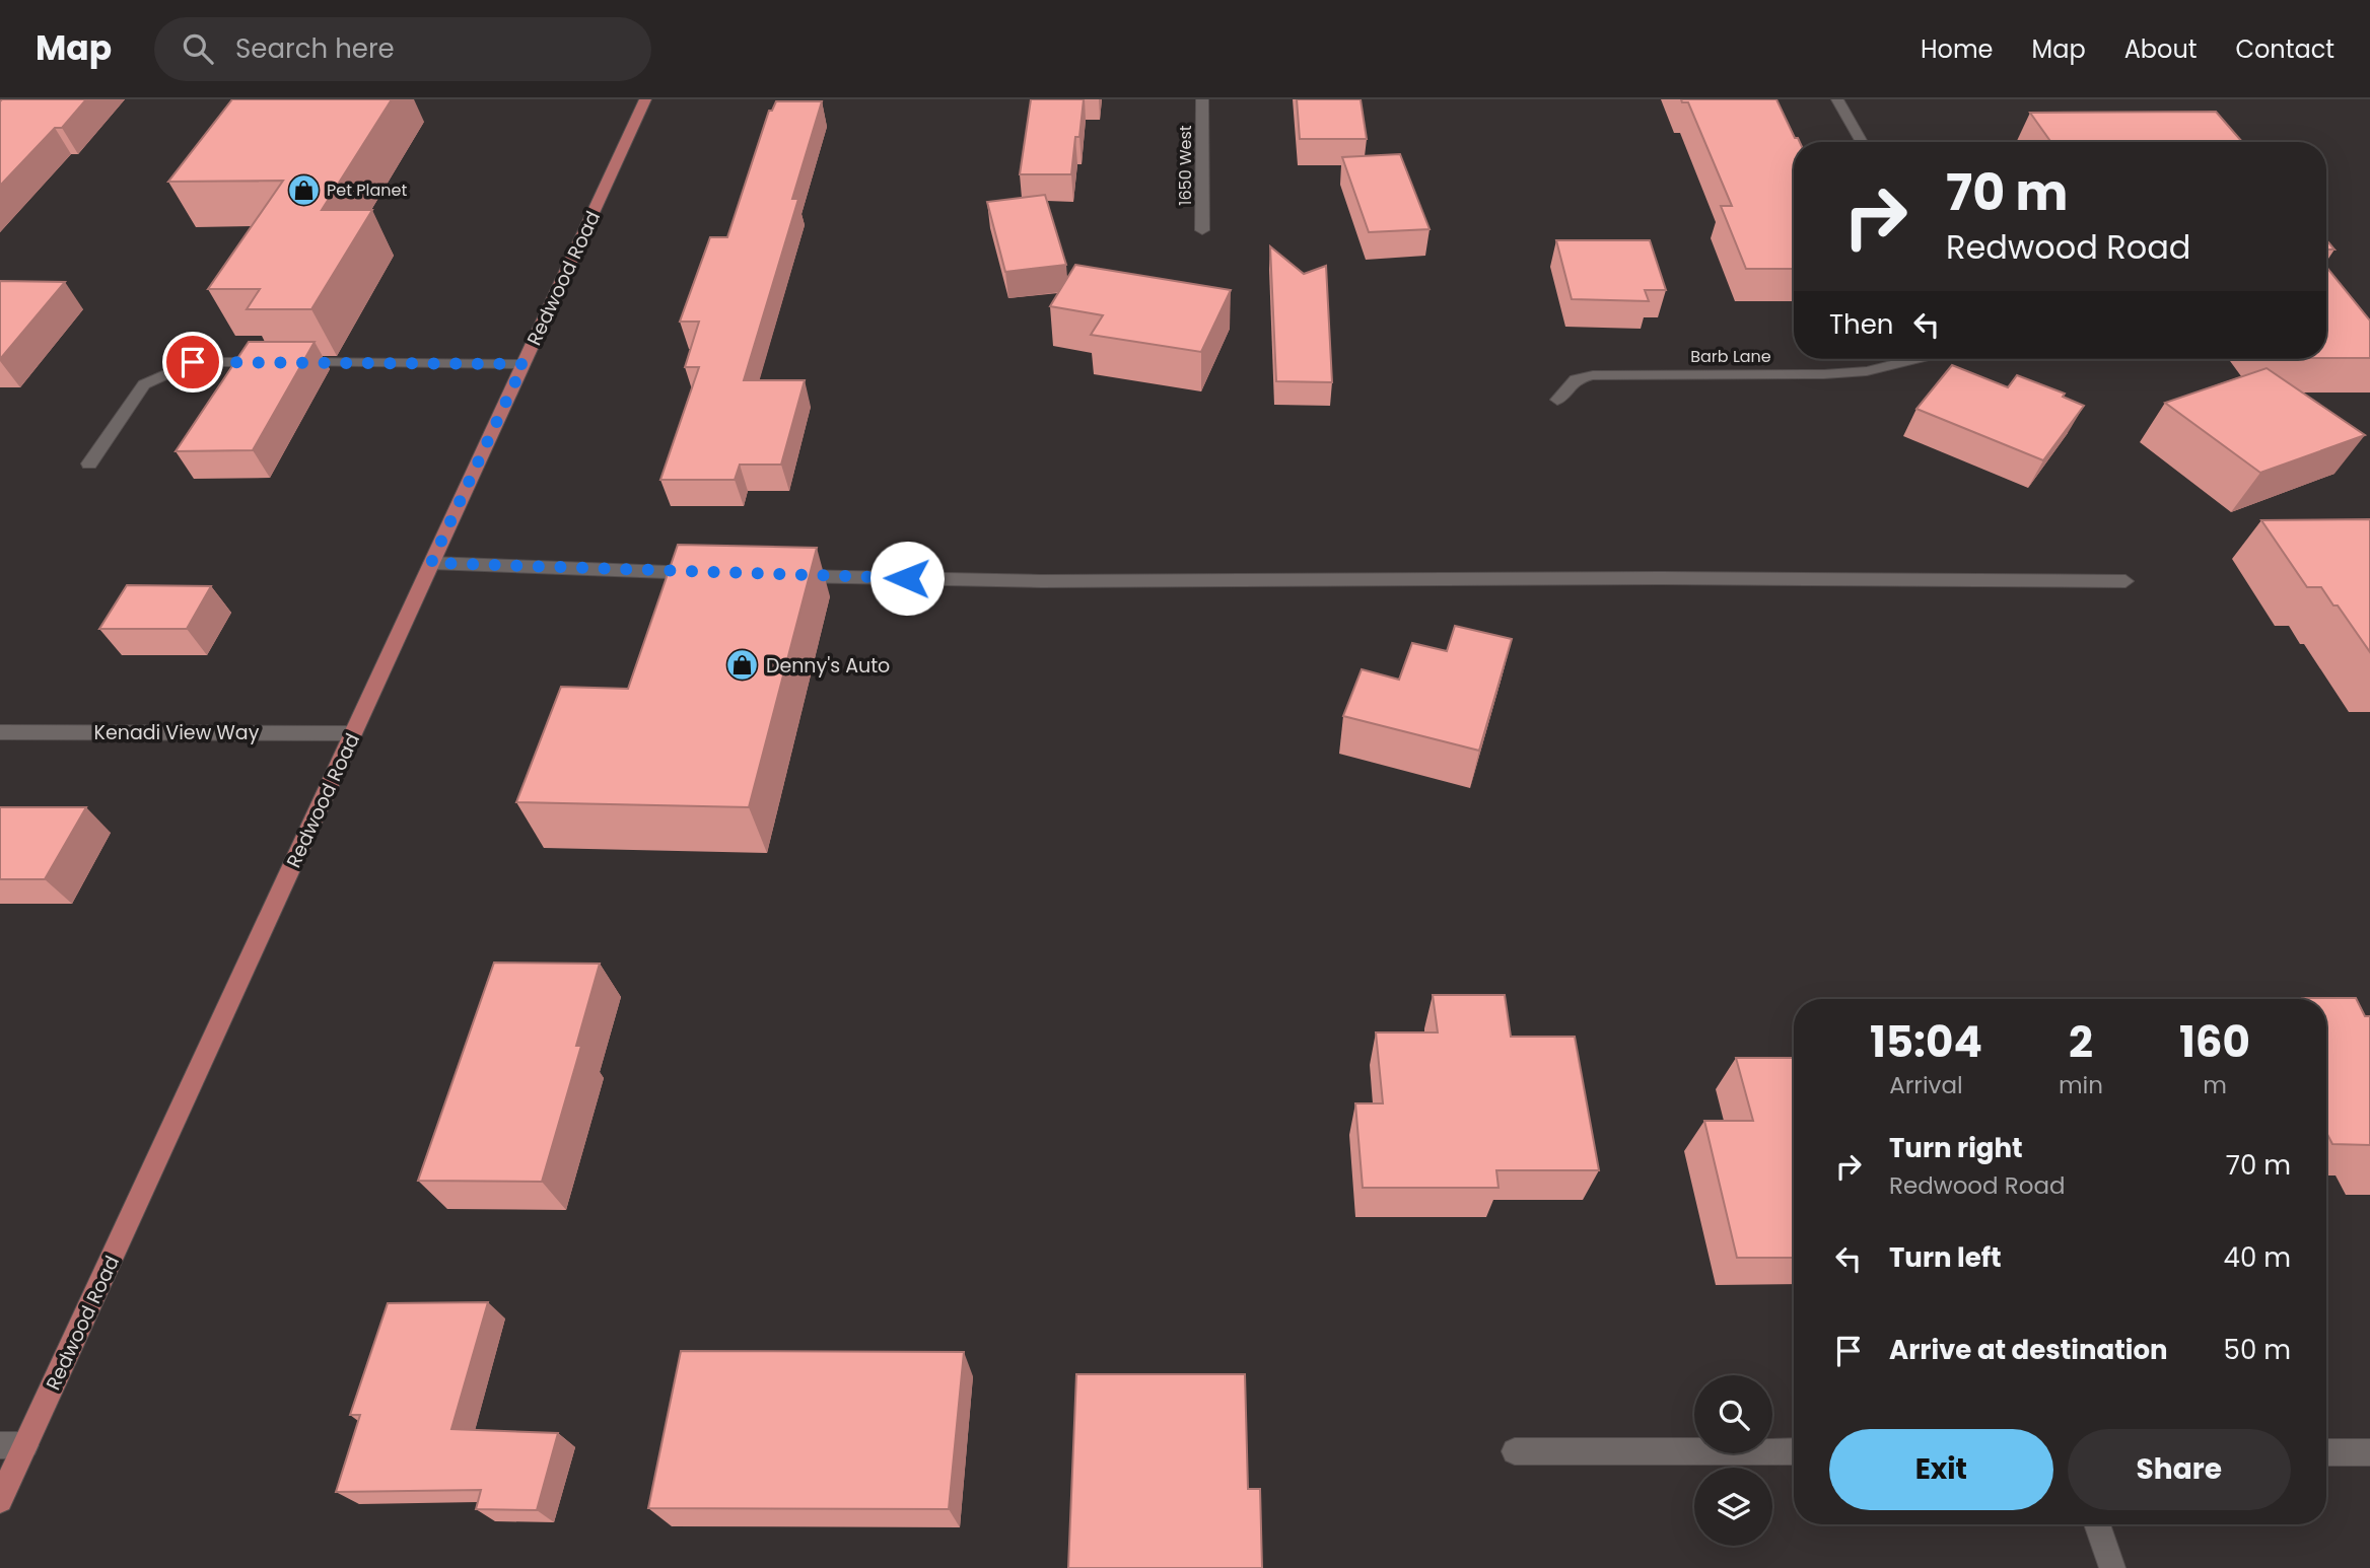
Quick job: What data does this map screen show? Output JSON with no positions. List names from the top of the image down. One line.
{"streets":{"main road":["Redwood Road"],"street":["1650 West","Barb Lane","Kenadi View Way"]},"crossings":[["Redwood Road","Kenadi View Way"]],"places":{"shop":["Pet Planet","Denny's Auto"]},"page":{"header":"Map","search":"Search here","nav":["Home","Map","About","Contact"],"turn":["70 m","Redwood Road"],"then":"Then","eta":["15:04","Arrival","2","min","160","m"],"list":[{"name":"Turn right","note":"Redwood Road","value":"70 m"},{"name":"Turn left","value":"40 m"},{"name":"Arrive at destination","value":"50 m"}],"buttons":["Exit","Share"]}}
